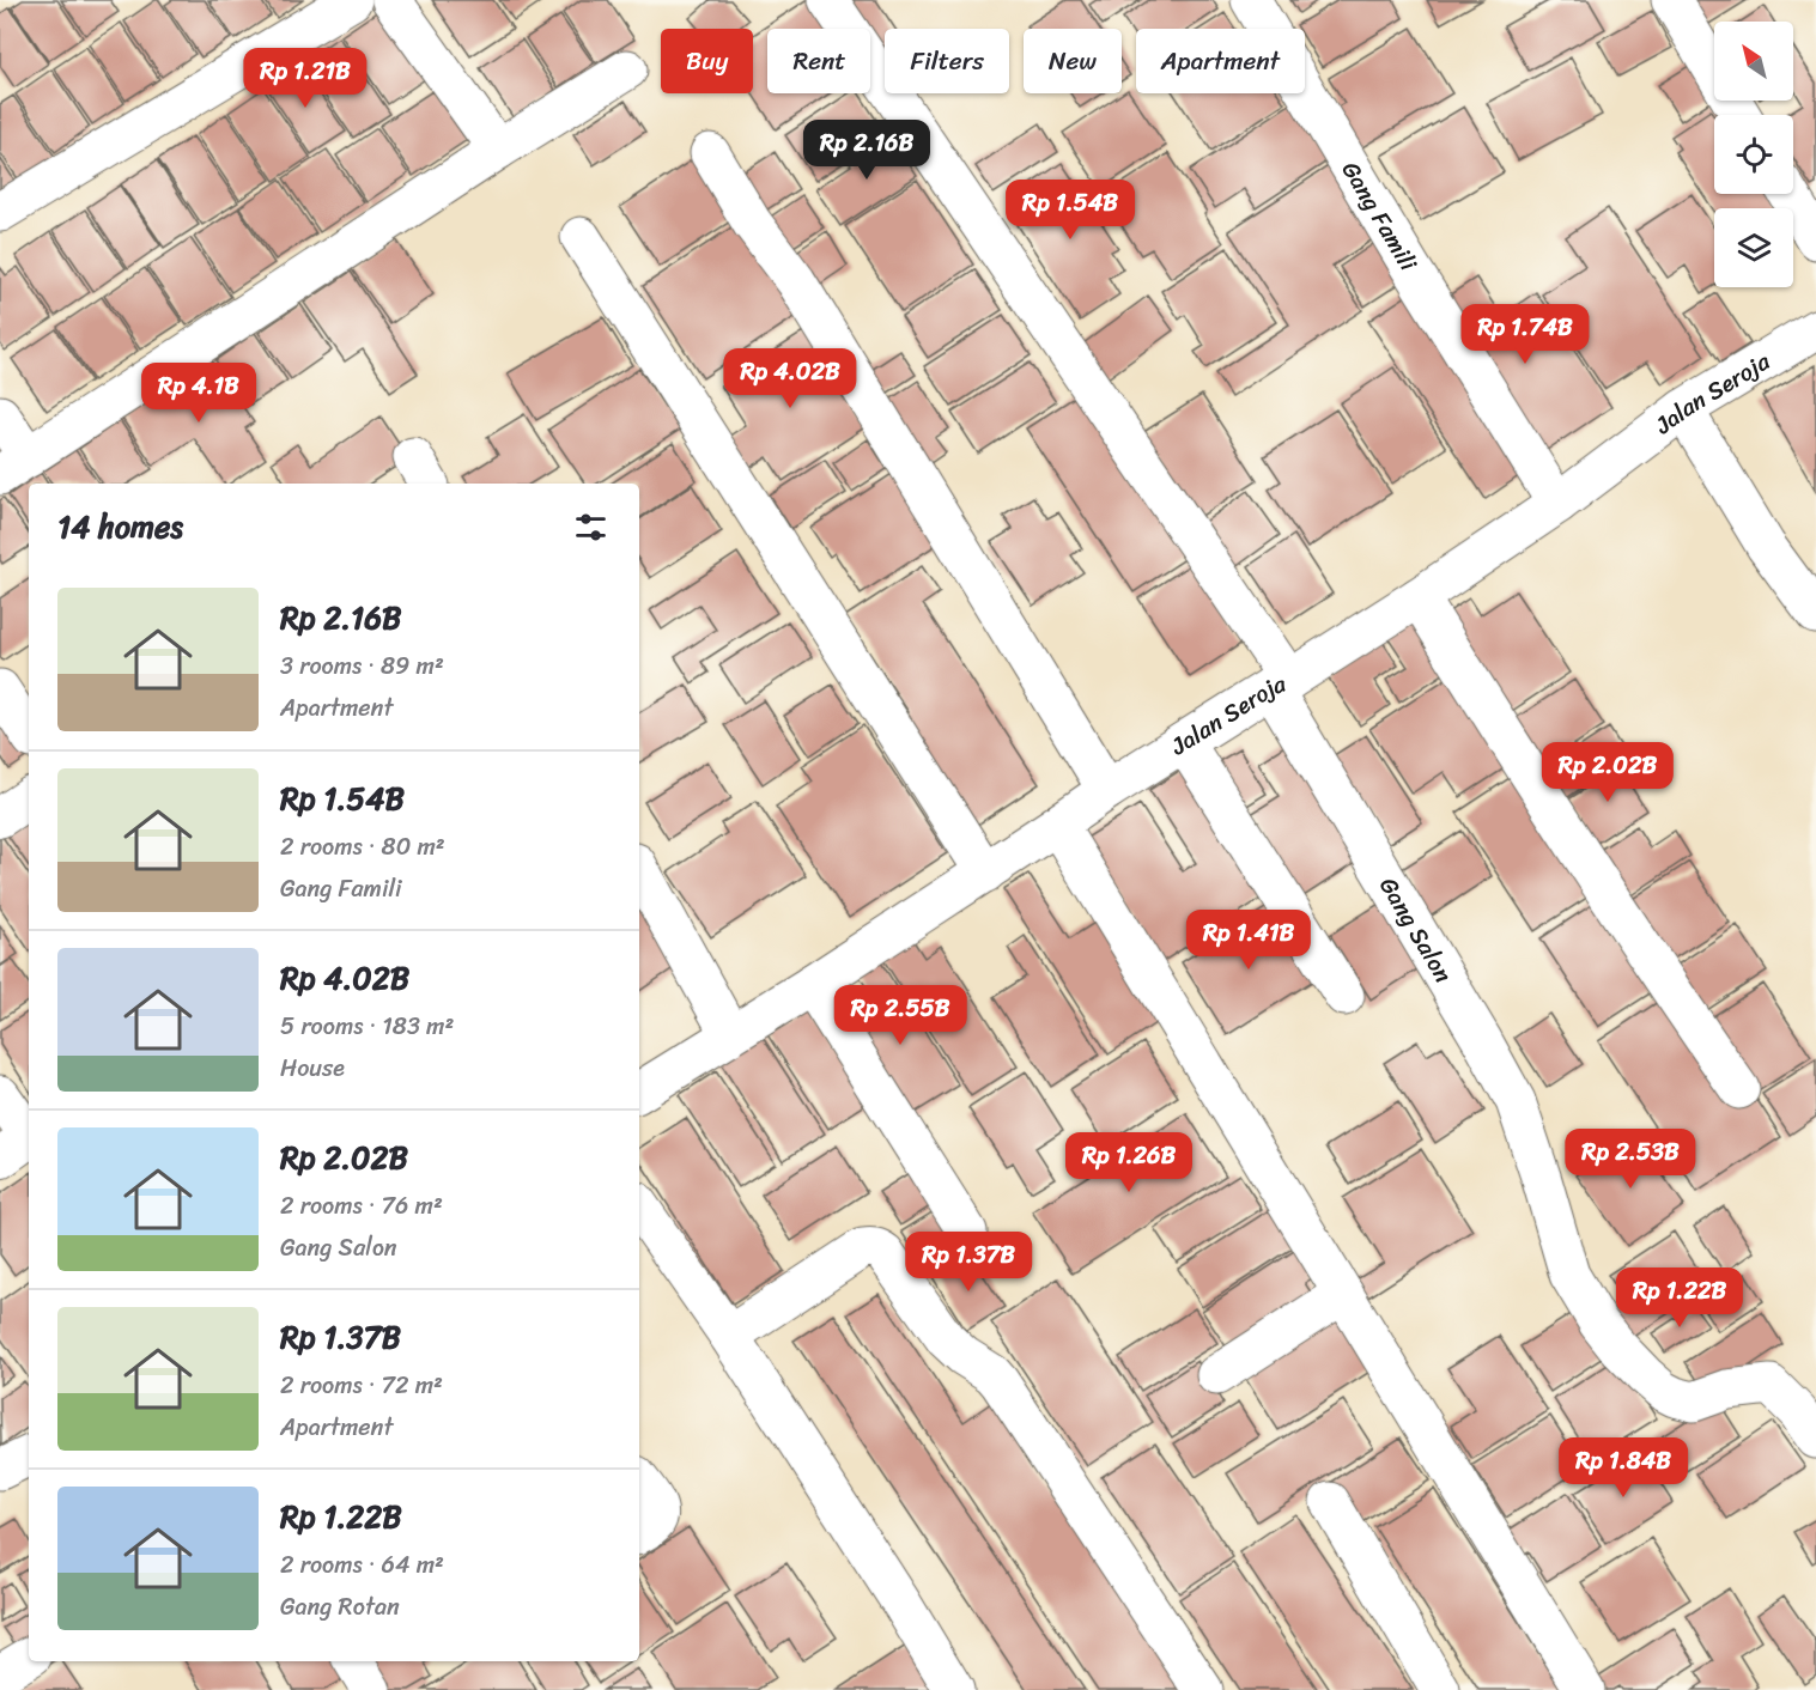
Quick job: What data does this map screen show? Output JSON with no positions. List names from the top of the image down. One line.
{"streets":{"street":["Gang Famili","Jalan Seroja","Gang Salon"]},"crossings":[["Gang Famili","Jalan Seroja"],["Jalan Seroja","Gang Salon"]],"north":"top left","page":{"chip":["Buy","Rent","Filters","New","Apartment"],"price":["Rp 1.21B","Rp 2.16B","Rp 1.54B","Rp 1.74B","Rp 4.02B","Rp 4.1B","Rp 2.02B","Rp 1.41B","Rp 2.55B","Rp 2.53B","Rp 1.26B","Rp 1.37B","Rp 1.22B","Rp 1.84B"],"heading":"14 homes","list":[{"name":"Rp 2.16B","note":"3 rooms · 89 m² · Apartment"},{"name":"Rp 1.54B","note":"2 rooms · 80 m² · Gang Famili"},{"name":"Rp 4.02B","note":"5 rooms · 183 m² · House"},{"name":"Rp 2.02B","note":"2 rooms · 76 m² · Gang Salon"},{"name":"Rp 1.37B","note":"2 rooms · 72 m² · Apartment"},{"name":"Rp 1.22B","note":"2 rooms · 64 m² · Gang Rotan"}]}}
